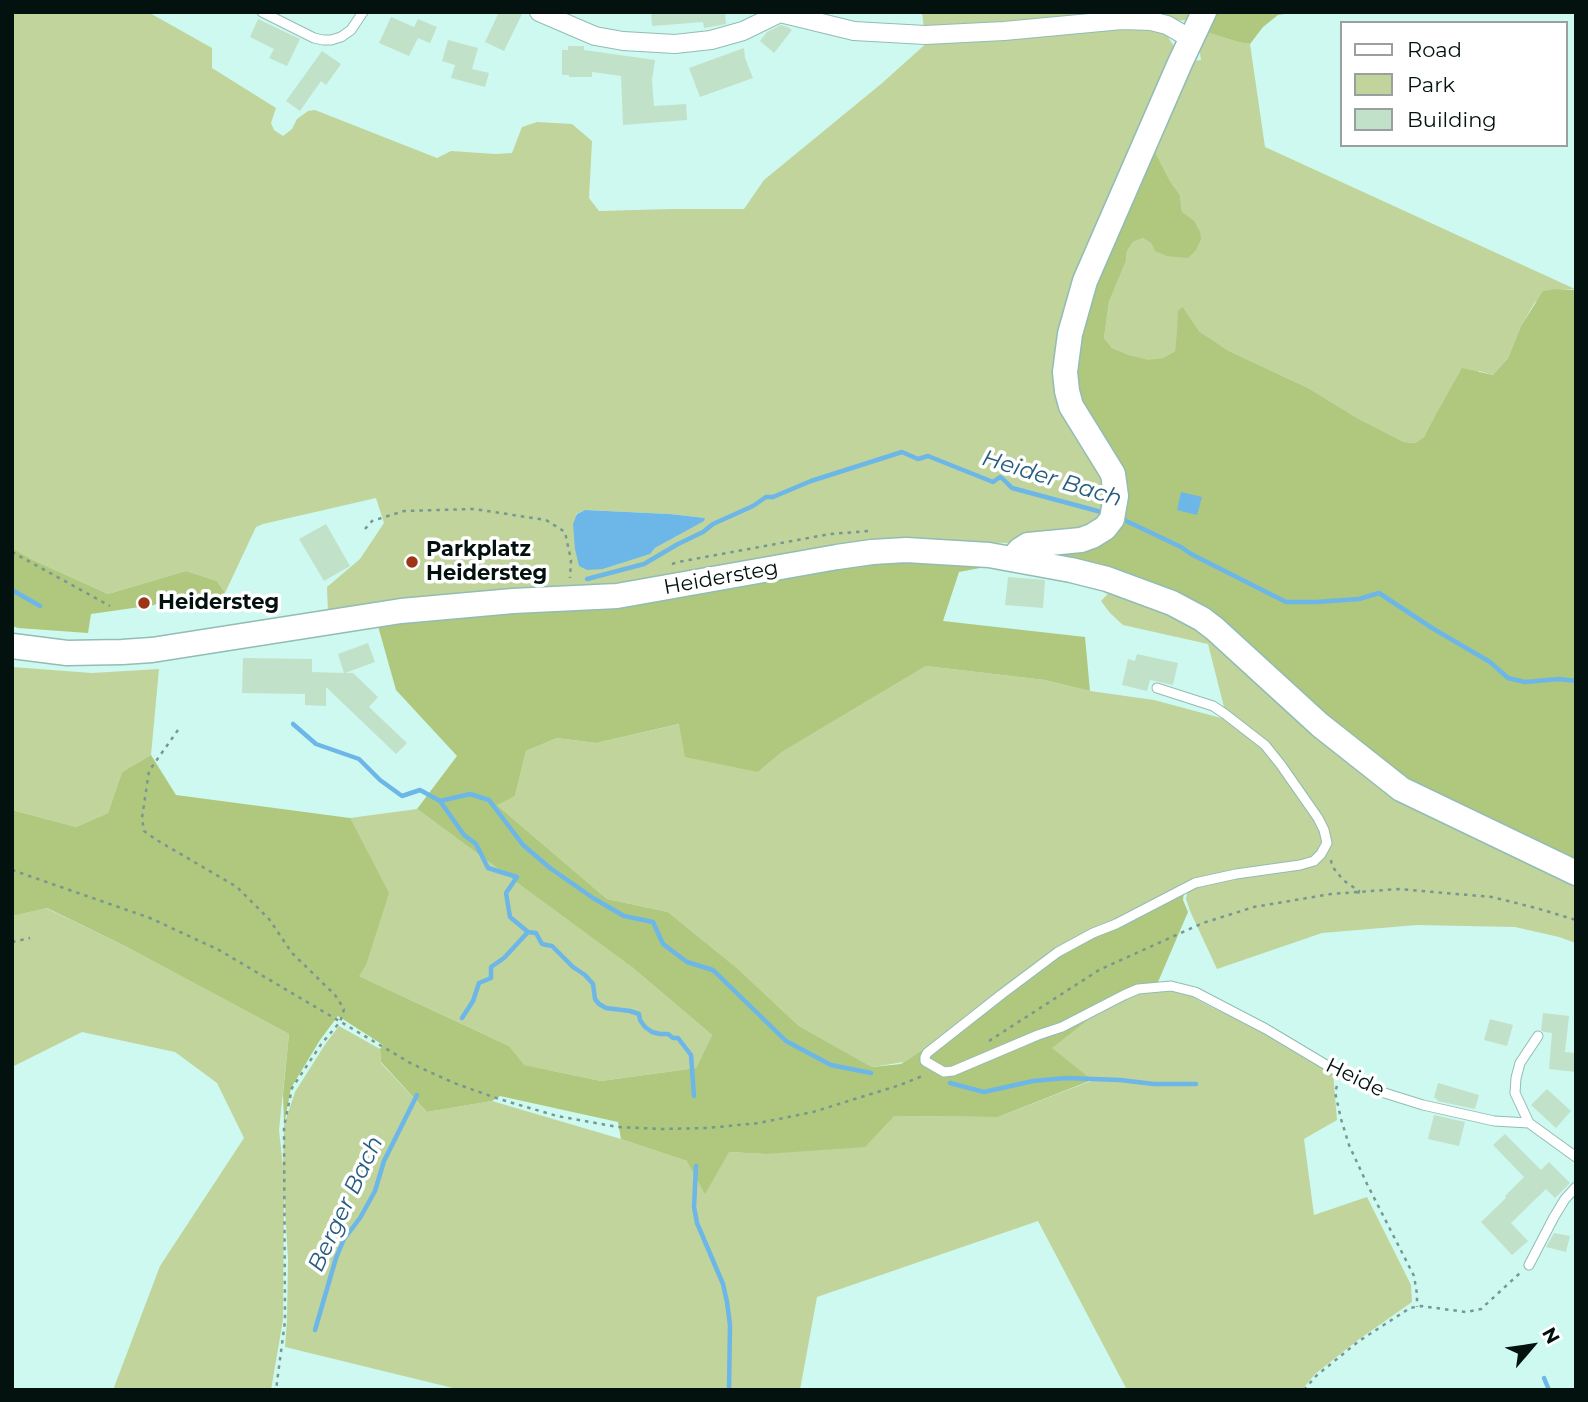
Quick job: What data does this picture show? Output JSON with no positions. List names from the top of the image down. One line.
{"streets":{"main road":["Heidersteg"],"lane":["Heide"]},"water":["Heider Bach","Berger Bach"],"places":["Parkplatz Heidersteg","Heidersteg"],"legend":["Road","Park","Building"],"north":"top right"}
